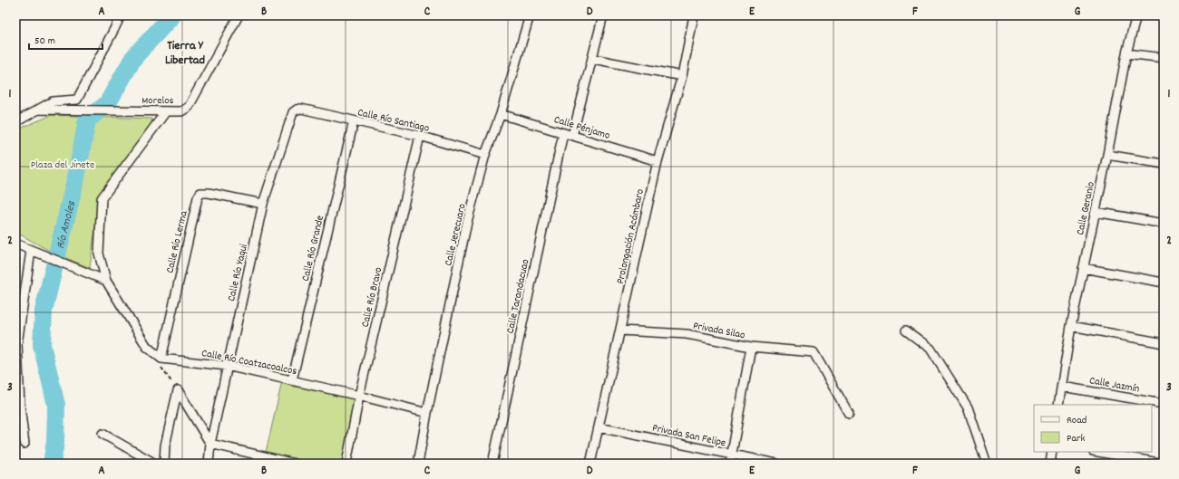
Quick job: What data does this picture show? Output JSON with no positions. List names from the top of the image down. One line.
{"streets":{"street":["Morelos","Calle Río Santiago","Calle Pénjamo","Calle Geranio","Calle Jerecuaro","Prolongación Acámbaro","Calle Río Lerma","Calle Río Grande","Calle Río Yaqui","Calle Tarandacuao","Calle Río Bravo","Privada Silao","Calle Río Coatzacoalcos","Calle Jazmín","Privada San Felipe"]},"crossings":[["Calle Río Santiago","Calle Jerecuaro"],["Calle Río Santiago","Calle Río Grande"],["Calle Río Santiago","Calle Río Yaqui"],["Calle Río Santiago","Calle Río Bravo"],["Calle Pénjamo","Calle Jerecuaro"],["Calle Pénjamo","Prolongación Acámbaro"],["Calle Pénjamo","Calle Tarandacuao"],["Calle Geranio","Calle Jazmín"],["Calle Jerecuaro","Calle Río Coatzacoalcos"],["Prolongación Acámbaro","Privada Silao"],["Prolongación Acámbaro","Privada San Felipe"],["Calle Río Lerma","Calle Río Yaqui"],["Calle Río Lerma","Calle Río Coatzacoalcos"],["Calle Río Grande","Calle Río Coatzacoalcos"],["Calle Río Yaqui","Calle Río Coatzacoalcos"],["Calle Río Bravo","Calle Río Coatzacoalcos"]],"districts":["Tierra Y Libertad"],"water":["Río Amoles"],"parks":["Plaza del Jinete"],"legend":["Road","Park"],"scale_bar":"50 m","grid":{"columns":["A","B","C","D","E","F","G"],"rows":["1","2","3"]}}
